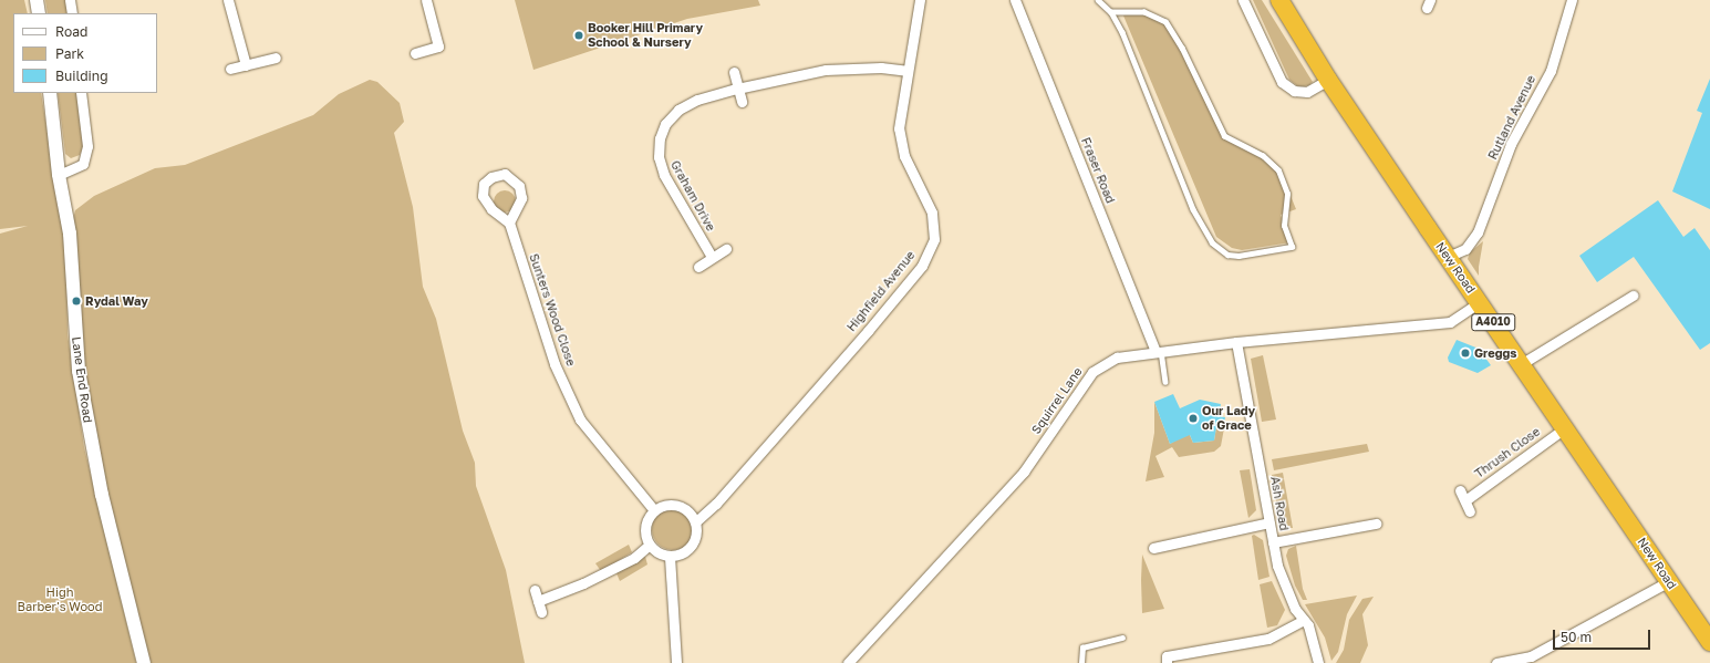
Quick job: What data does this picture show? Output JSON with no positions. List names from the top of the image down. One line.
{"streets":{"highway":["New Road","A4010"],"street":["Rutland Avenue","Fraser Road","Graham Drive","Highfield Avenue","Sunters Wood Close","Lane End Road","Squirrel Lane","Thrush Close","Ash Road"]},"crossings":[["Rutland Avenue","New Road"],["Fraser Road","Squirrel Lane"],["Graham Drive","Highfield Avenue"],["New Road","Squirrel Lane"],["New Road","Thrush Close"],["Highfield Avenue","Sunters Wood Close"],["Squirrel Lane","Ash Road"]],"parks":["High Barber's Wood"],"places":["Booker Hill Primary School & Nursery","Rydal Way","Greggs","Our Lady of Grace"],"legend":["Road","Park","Building"],"scale_bar":"50 m"}
